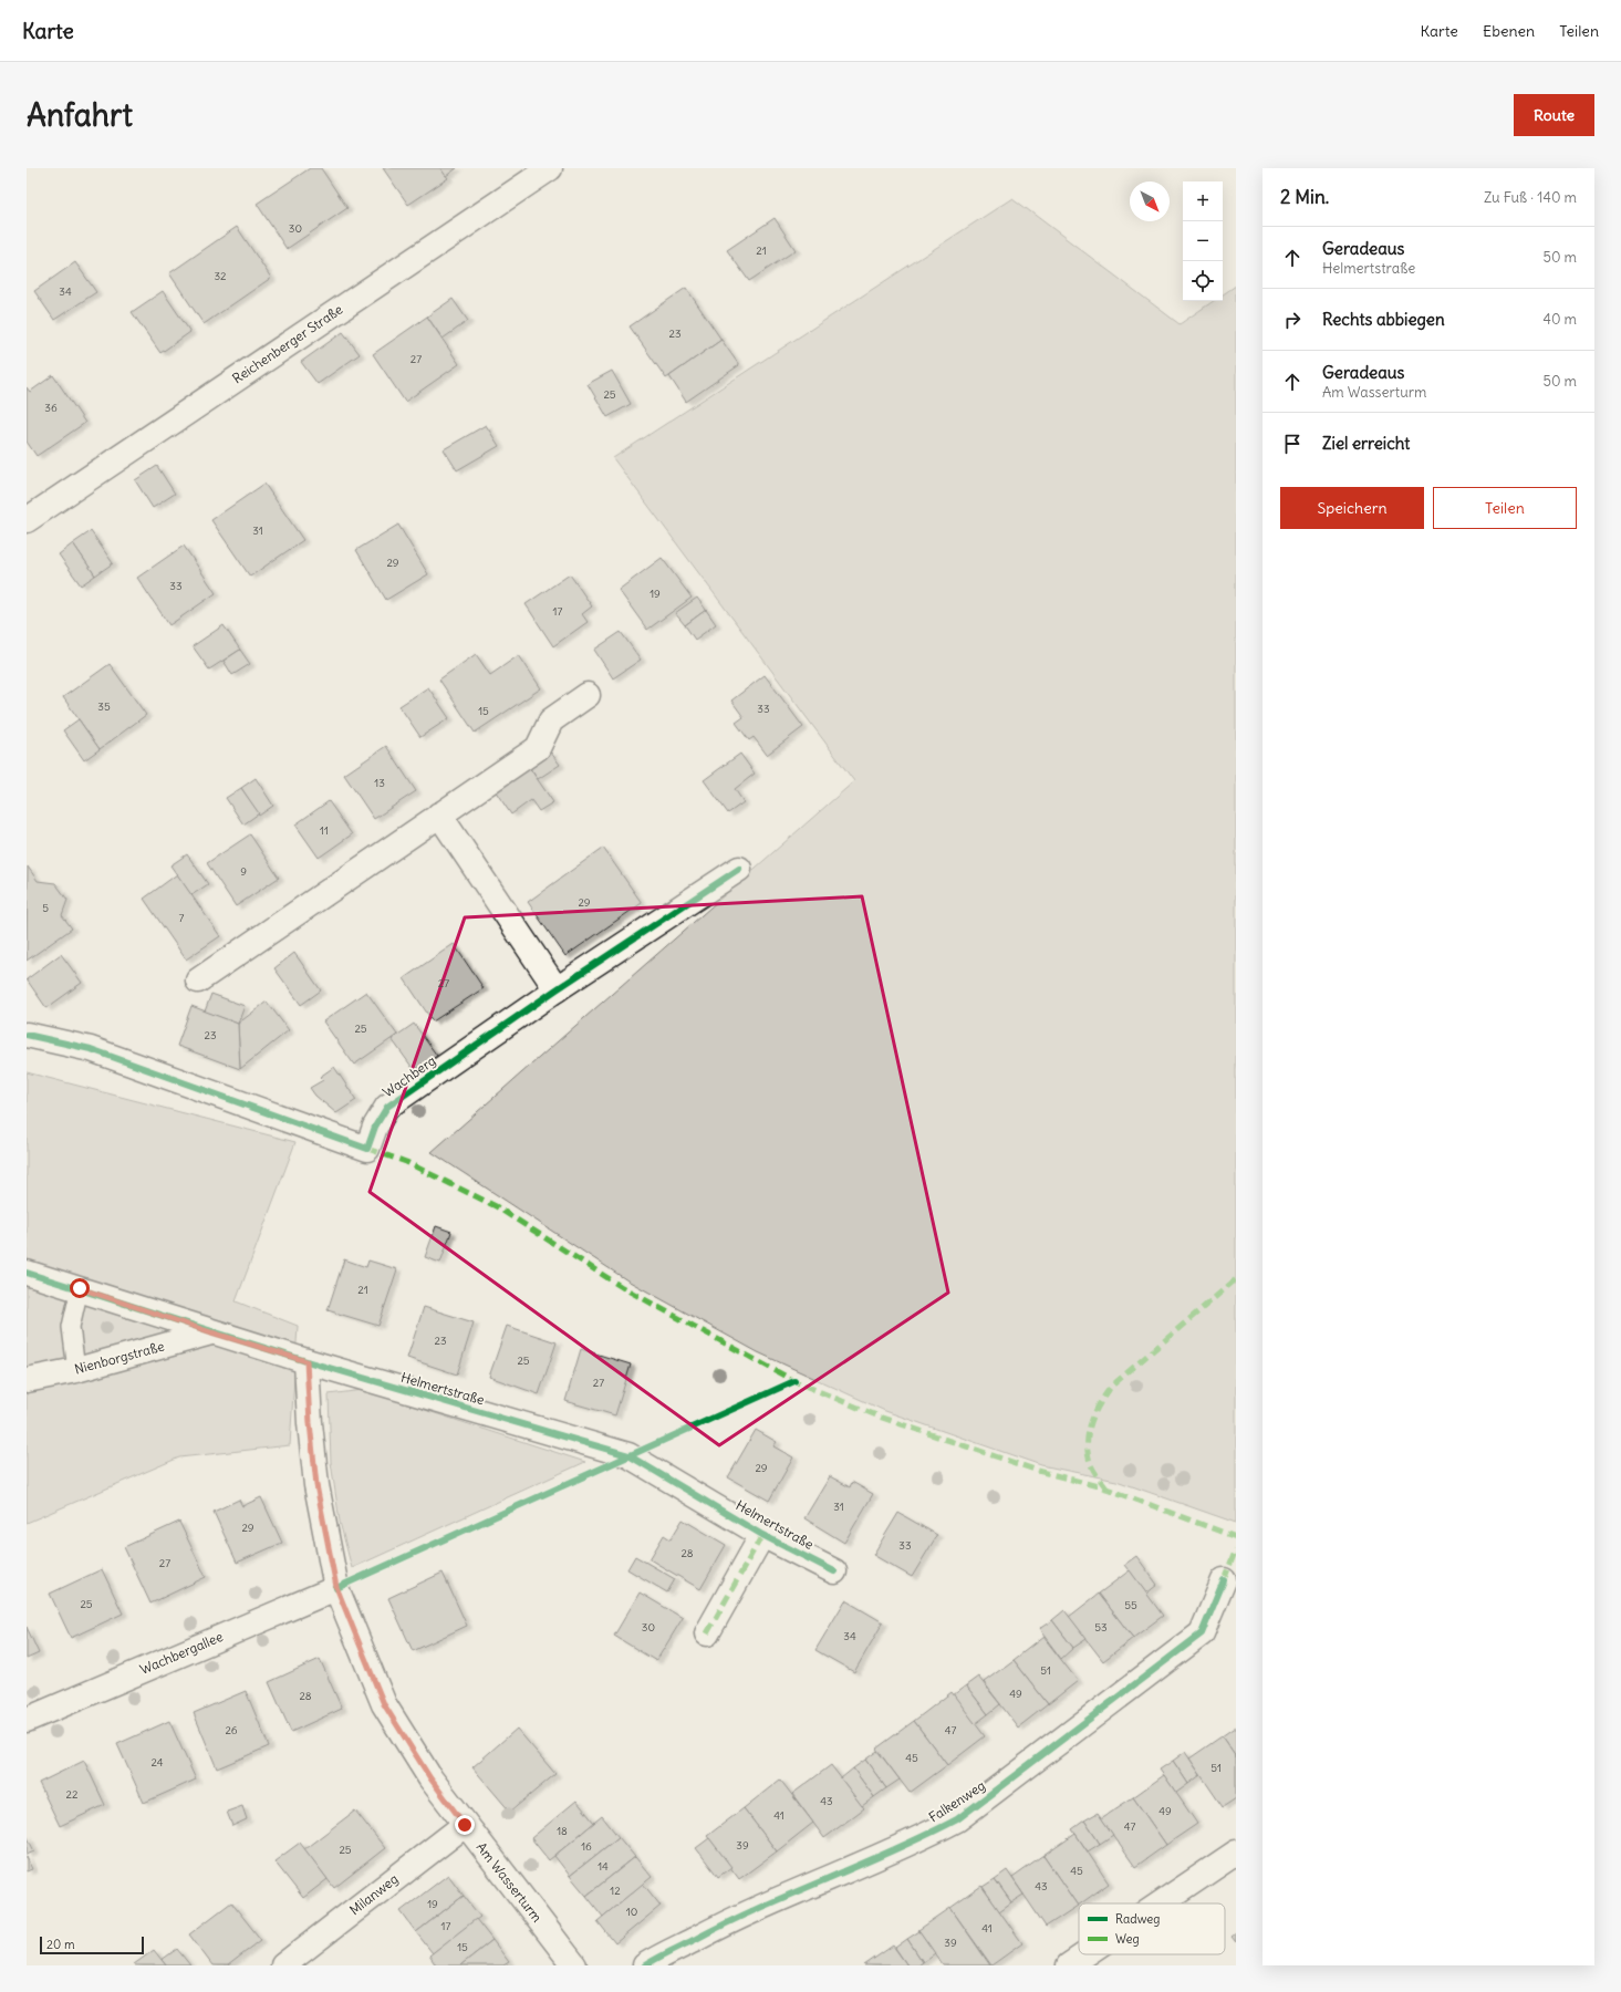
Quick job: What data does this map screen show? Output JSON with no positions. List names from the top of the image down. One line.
{"streets":{"street":["Reichenberger Straße","Wachberg","Nienborgstraße","Helmertstraße","Wachbergallee","Falkenweg","Am Wasserturm","Milanweg"]},"crossings":[["Nienborgstraße","Helmertstraße"],["Helmertstraße","Am Wasserturm"],["Wachbergallee","Am Wasserturm"],["Am Wasserturm","Milanweg"]],"house_numbers":["30","21","32","34","23","27","25","36","31","29","33","19","17","35","33","15","13","11","9","29","5","7","27","25","23","21","23","25","27","29","31","29","33","28","27","25","55","30","53","34","51","49","28","26","47","45","24","51","22","43","49","41","47","18","39","16","25","14","45","43","12","19","10","17","41","39","15"],"legend":["Radweg","Weg"],"scale_bar":"20 m","north":"bottom right","page":{"header":"Karte","nav":["Karte","Ebenen","Teilen"],"buttons":["Route",["Speichern","Teilen"]],"title":"Anfahrt","heading":["2 Min.","Zu Fuß · 140 m"],"map_buttons":["+","−"],"list":[["Geradeaus","Helmertstraße","50 m"],["Rechts abbiegen","40 m"],["Geradeaus","Am Wasserturm","50 m"],"Ziel erreicht"],"scale":"20 m"}}
